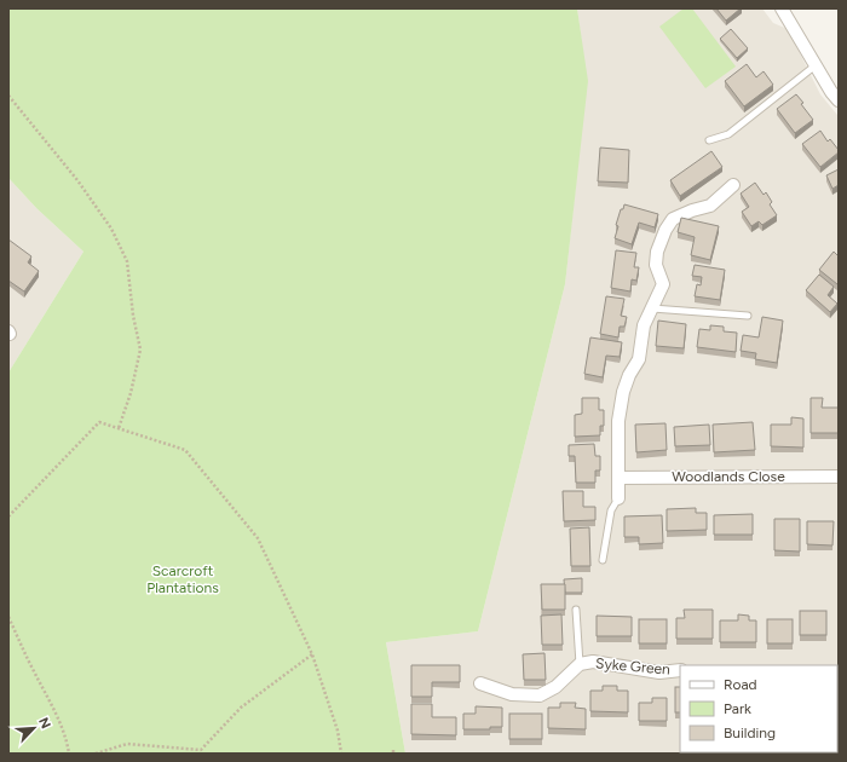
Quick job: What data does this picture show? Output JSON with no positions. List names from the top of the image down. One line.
{"streets":{"street":["Woodlands Close","Syke Green"]},"parks":["Scarcroft Plantations"],"legend":["Road","Park","Building"],"north":"top right"}
